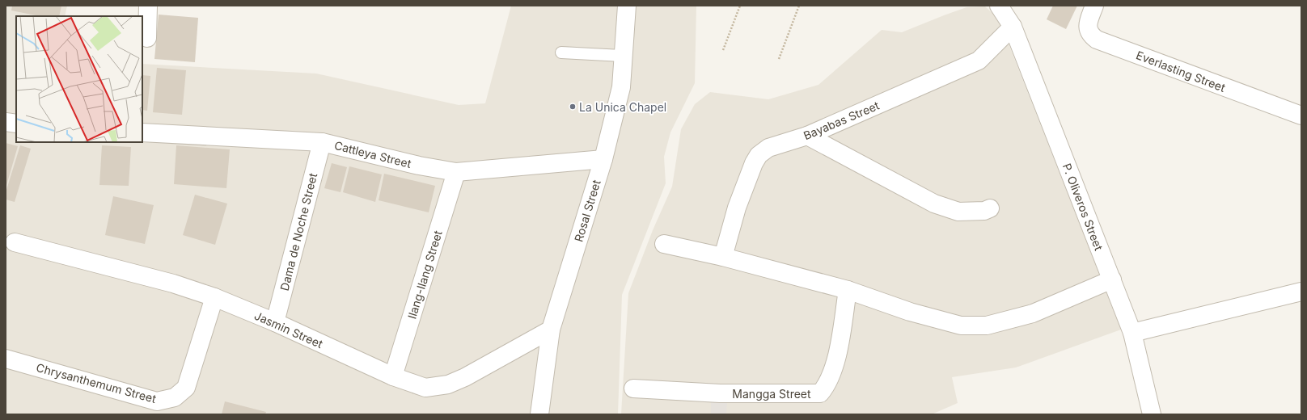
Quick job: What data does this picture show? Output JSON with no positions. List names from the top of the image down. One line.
{"streets":{"street":["Everlasting Street","Bayabas Street","Cattleya Street","P. Oliveros Street","Rosal Street","Dama de Noche Street","Ilang-Ilang Street","Jasmin Street","Chrysanthemum Street","Mangga Street"]},"crossings":[["Bayabas Street","P. Oliveros Street"],["Cattleya Street","Rosal Street"],["Cattleya Street","Dama de Noche Street"],["Cattleya Street","Ilang-Ilang Street"],["Rosal Street","Jasmin Street"],["Dama de Noche Street","Jasmin Street"],["Ilang-Ilang Street","Jasmin Street"],["Jasmin Street","Chrysanthemum Street"]],"places":["La Unica Chapel"]}
